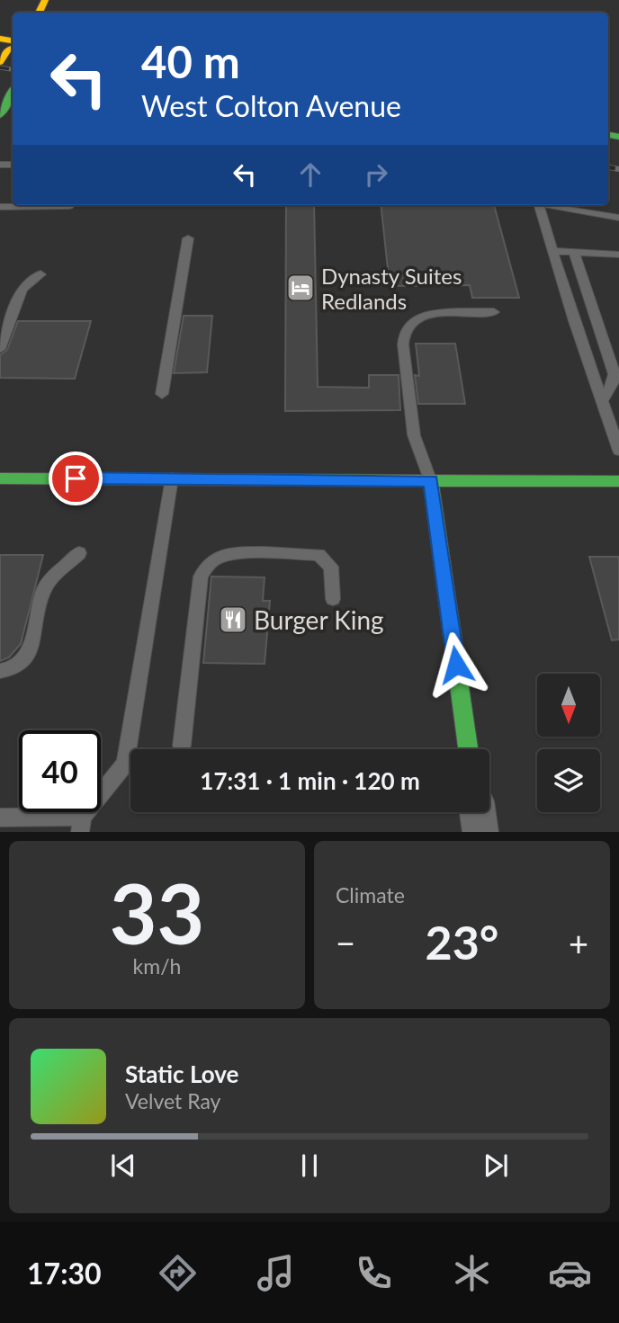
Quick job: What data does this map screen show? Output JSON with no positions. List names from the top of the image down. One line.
{"places":{"hotel":["Dynasty Suites Redlands"],"restaurant":["Burger King"]},"north":"bottom","page":{"turn":["40 m","West Colton Avenue"],"limit":"40","trip":"17:31 · 1 min · 120 m","tile":[["33","km/h"],"Climate"],"heat":["−","23°","+"],"song":["Static Love","Velvet Ray"],"tabs":"17:30"}}
